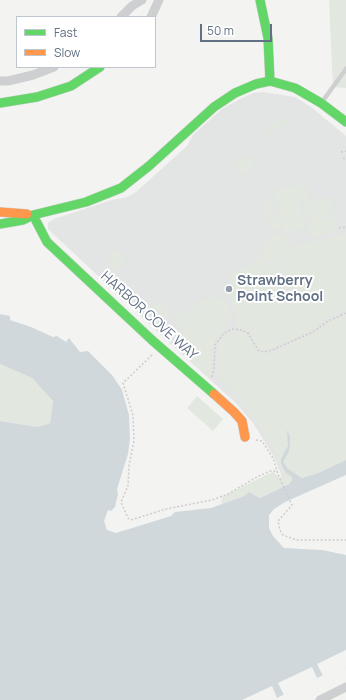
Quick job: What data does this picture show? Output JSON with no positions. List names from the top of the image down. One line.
{"streets":{"street":["HARBOR COVE WAY"]},"places":["Strawberry Point School"],"legend":["Fast","Slow"],"scale_bar":"50 m"}
